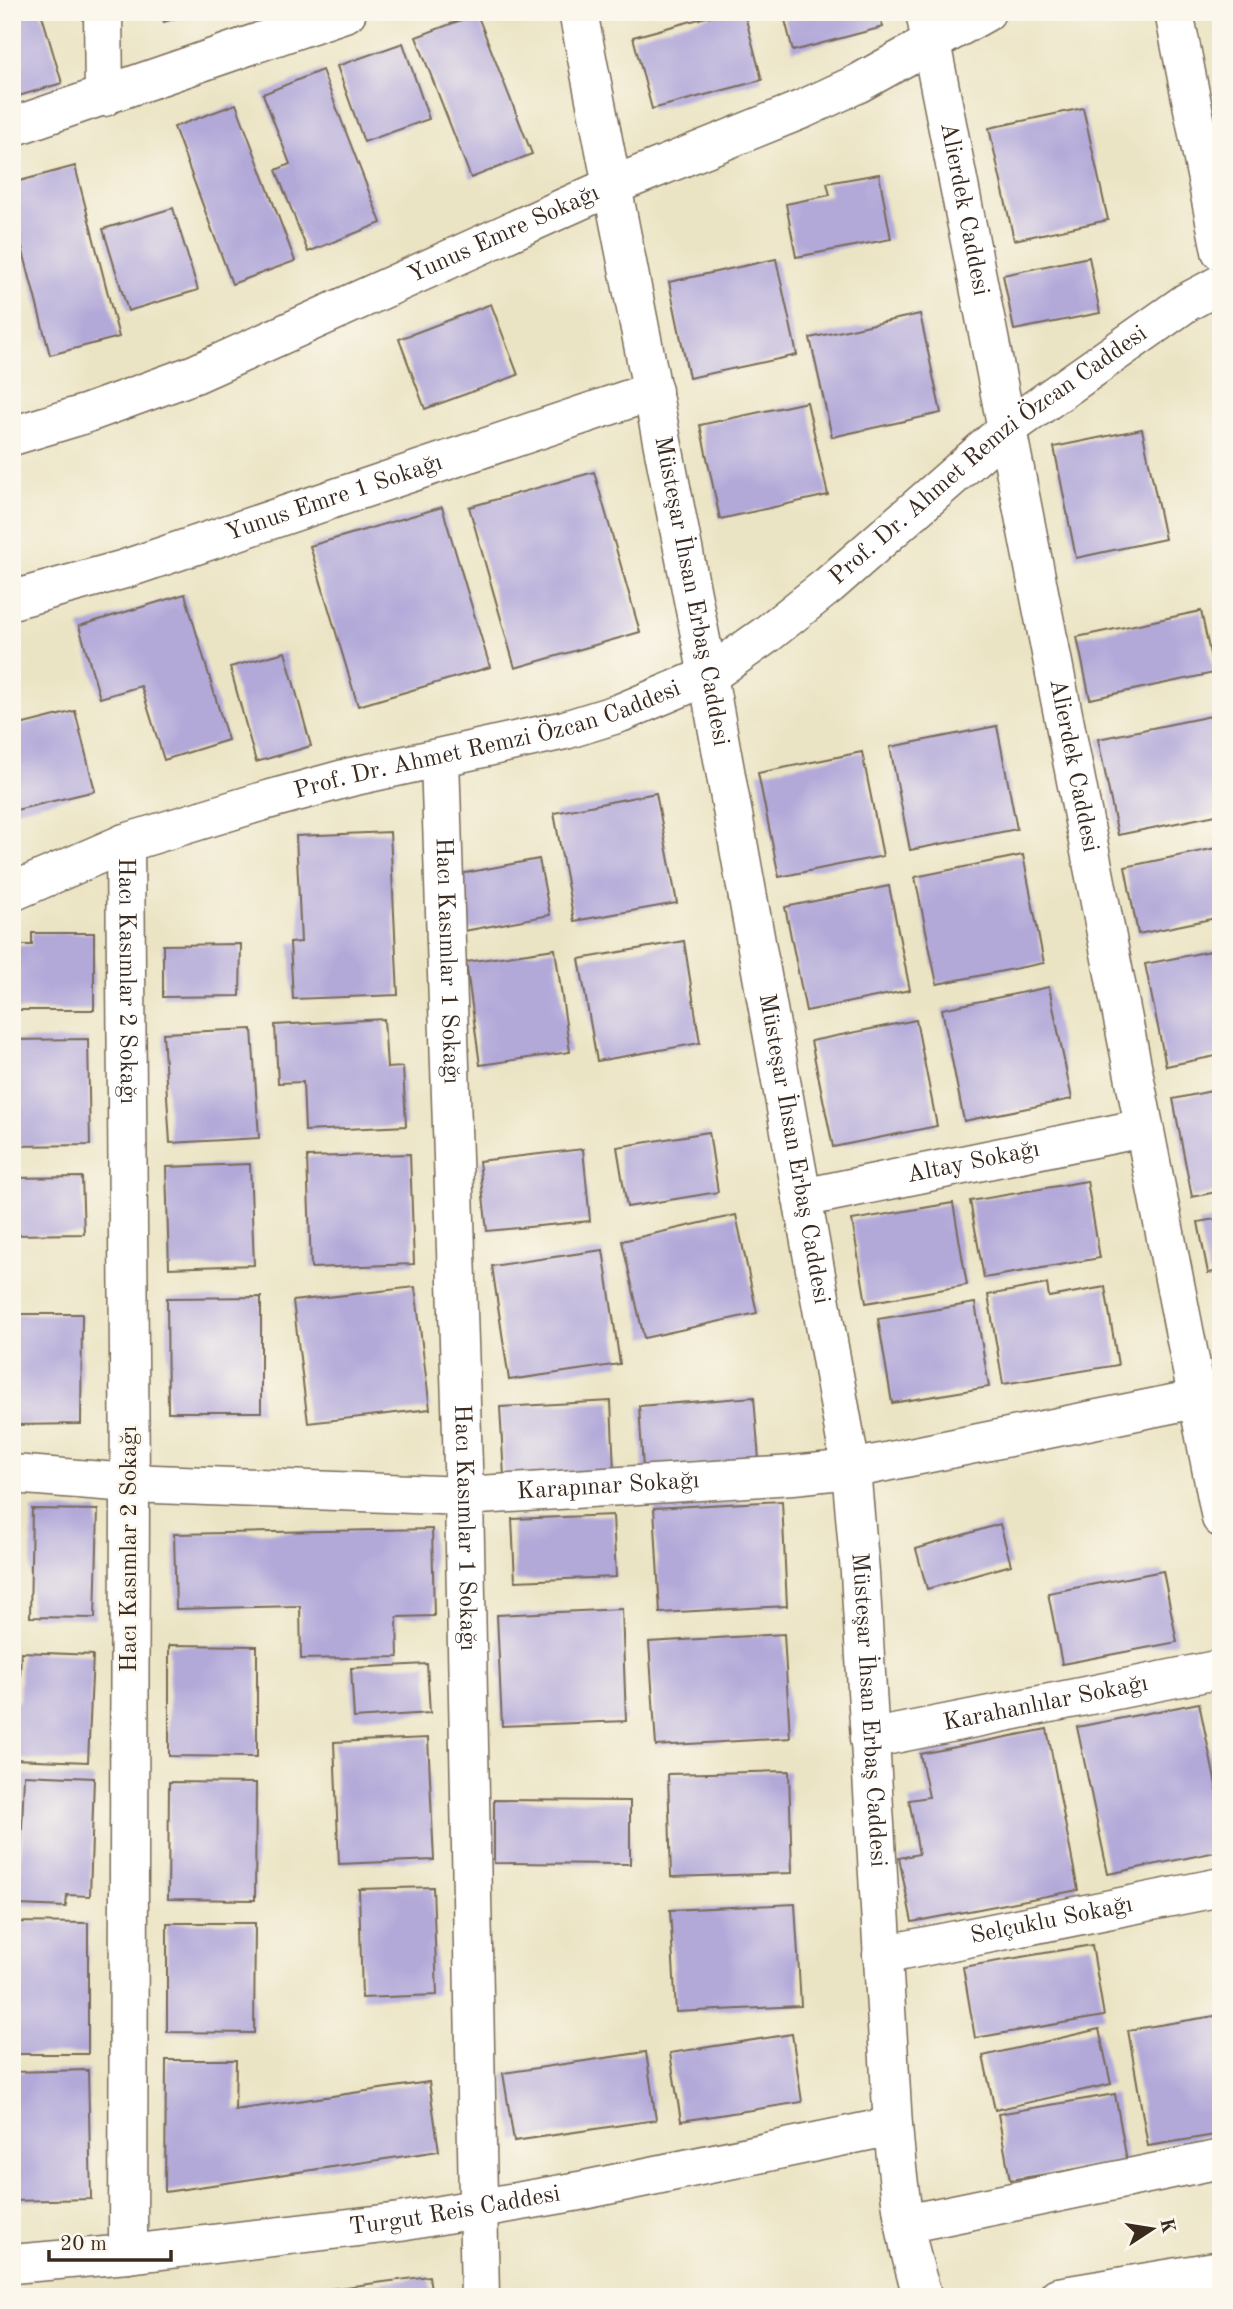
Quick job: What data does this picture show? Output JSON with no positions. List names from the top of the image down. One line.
{"streets":{"street":["Alierdek Caddesi","Yunus Emre Sokağı","Prof. Dr. Ahmet Remzi Özcan Caddesi","Yunus Emre 1 Sokağı","Müsteşar İhsan Erbaş Caddesi","Hacı Kasımlar 1 Sokağı","Hacı Kasımlar 2 Sokağı","Altay Sokağı","Karapınar Sokağı","Karahanlılar Sokağı","Selçuklu Sokağı","Turgut Reis Caddesi"]},"crossings":[["Alierdek Caddesi","Yunus Emre Sokağı"],["Alierdek Caddesi","Prof. Dr. Ahmet Remzi Özcan Caddesi"],["Alierdek Caddesi","Altay Sokağı"],["Alierdek Caddesi","Karapınar Sokağı"],["Yunus Emre Sokağı","Müsteşar İhsan Erbaş Caddesi"],["Prof. Dr. Ahmet Remzi Özcan Caddesi","Müsteşar İhsan Erbaş Caddesi"],["Prof. Dr. Ahmet Remzi Özcan Caddesi","Hacı Kasımlar 1 Sokağı"],["Prof. Dr. Ahmet Remzi Özcan Caddesi","Hacı Kasımlar 2 Sokağı"],["Yunus Emre 1 Sokağı","Müsteşar İhsan Erbaş Caddesi"],["Müsteşar İhsan Erbaş Caddesi","Altay Sokağı"],["Müsteşar İhsan Erbaş Caddesi","Karapınar Sokağı"],["Müsteşar İhsan Erbaş Caddesi","Karahanlılar Sokağı"],["Müsteşar İhsan Erbaş Caddesi","Selçuklu Sokağı"],["Müsteşar İhsan Erbaş Caddesi","Turgut Reis Caddesi"],["Hacı Kasımlar 1 Sokağı","Karapınar Sokağı"],["Hacı Kasımlar 1 Sokağı","Turgut Reis Caddesi"],["Hacı Kasımlar 2 Sokağı","Karapınar Sokağı"],["Hacı Kasımlar 2 Sokağı","Turgut Reis Caddesi"]],"scale_bar":"20 m","north":"right"}
